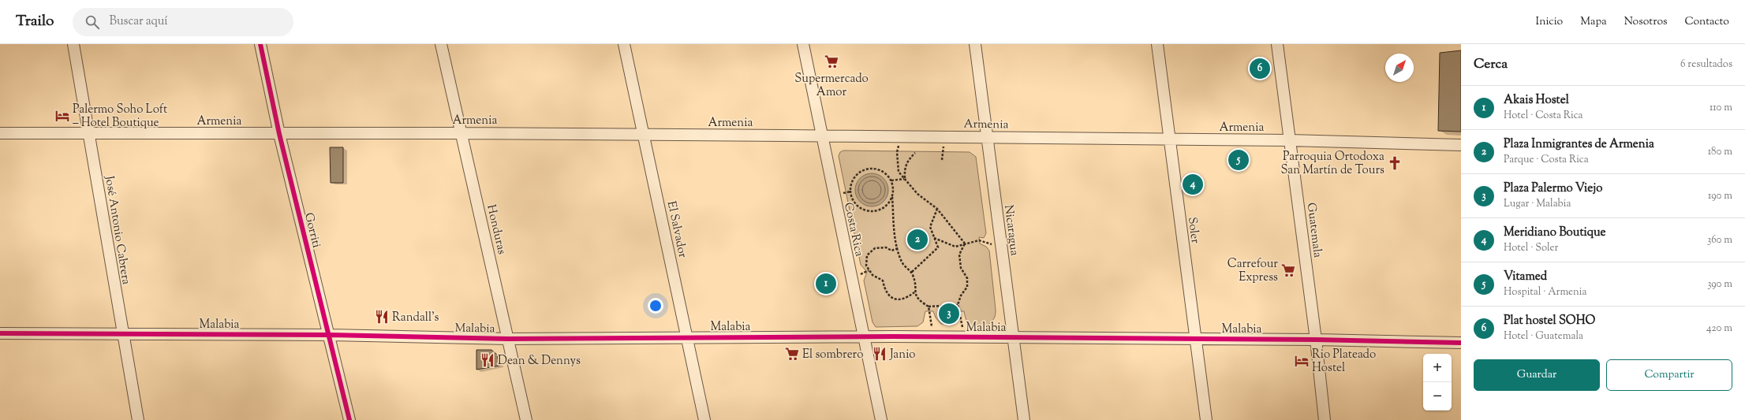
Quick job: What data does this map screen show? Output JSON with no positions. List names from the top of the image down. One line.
{"streets":{"street":["Armenia","Honduras","El Salvador","Costa Rica","José Antonio Cabrera","Gorriti","Nicaragua","Soler","Guatemala","Malabia"]},"crossings":[["Armenia","Honduras"],["Armenia","El Salvador"],["Armenia","Costa Rica"],["Armenia","José Antonio Cabrera"],["Armenia","Gorriti"],["Armenia","Nicaragua"],["Armenia","Soler"],["Armenia","Guatemala"],["Honduras","Malabia"],["El Salvador","Malabia"],["Costa Rica","Malabia"],["José Antonio Cabrera","Malabia"],["Gorriti","Malabia"],["Nicaragua","Malabia"],["Soler","Malabia"],["Guatemala","Malabia"]],"places":{"supermarket":["Supermercado Amor","Carrefour Express","El sombrero"],"hotel":["Palermo Soho Loft – Hotel Boutique","Rio Plateado Hostel"],"church":["Parroquia Ortodoxa San Martín de Tours"],"restaurant":["Randall's","Janio","Dean & Dennys"]},"north":"top right","page":{"header":"Trailo","search":"Buscar aquí","nav":["Inicio","Mapa","Nosotros","Contacto"],"heading":["Cerca","6 resultados"],"pins":["6","5","4","2","1","3"],"list":[{"mark":"1","name":"Akais Hostel","note":"Hotel · Costa Rica","value":"110 m"},{"mark":"2","name":"Plaza Inmigrantes de Armenia","note":"Parque · Costa Rica","value":"180 m"},{"mark":"3","name":"Plaza Palermo Viejo","note":"Lugar · Malabia","value":"190 m"},{"mark":"4","name":"Meridiano Boutique","note":"Hotel · Soler","value":"360 m"},{"mark":"5","name":"Vitamed","note":"Hospital · Armenia","value":"390 m"},{"mark":"6","name":"Plat hostel SOHO","note":"Hotel · Guatemala","value":"420 m"}],"buttons":["Guardar","Compartir"],"map_buttons":["+","−"]}}
